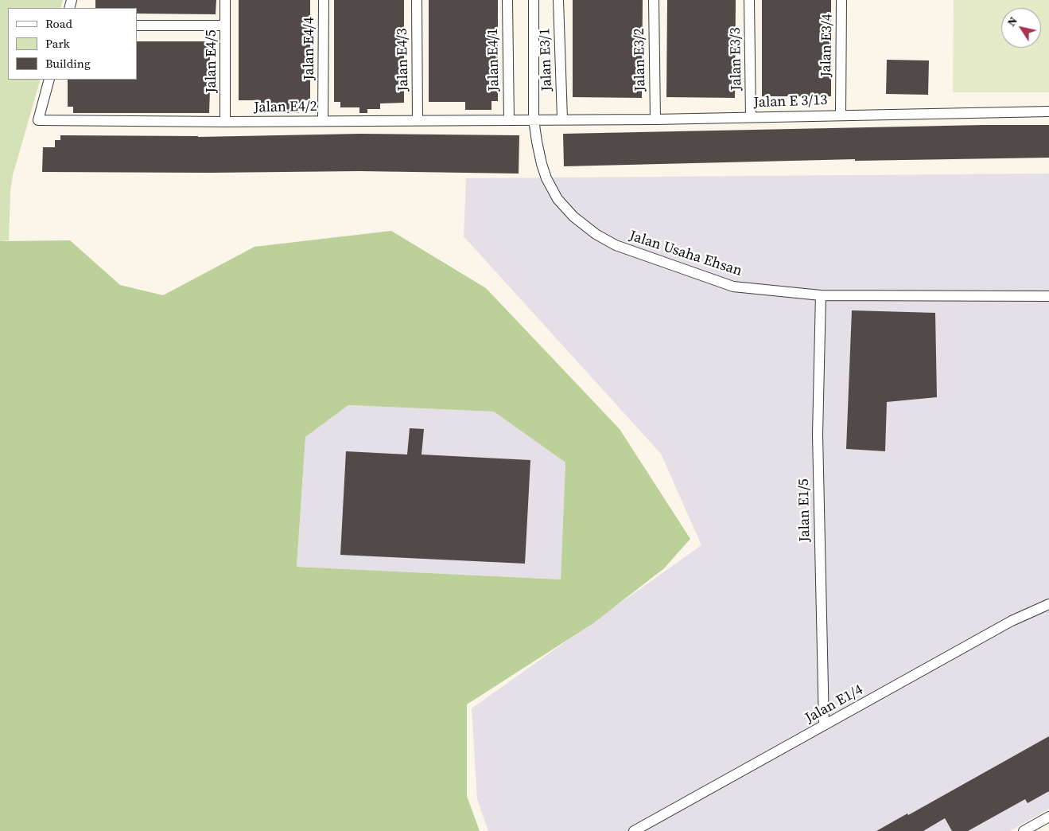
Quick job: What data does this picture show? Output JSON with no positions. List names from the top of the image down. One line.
{"streets":{"street":["Jalan E3/4","Jalan E4/4","Jalan E3/3","Jalan E4/3","Jalan E4/1","Jalan E3/1","Jalan E3/2","Jalan E4/5","Jalan E 3/13","Jalan E4/2","Jalan Usaha Ehsan","Jalan E1/5","Jalan E1/4"]},"crossings":[["Jalan E3/4","Jalan E 3/13"],["Jalan E4/4","Jalan E4/2"],["Jalan E3/3","Jalan E 3/13"],["Jalan E4/3","Jalan E4/2"],["Jalan E4/1","Jalan E4/2"],["Jalan E3/1","Jalan E 3/13"],["Jalan E3/2","Jalan E 3/13"],["Jalan E4/5","Jalan E4/2"],["Jalan E 3/13","Jalan E4/2"],["Jalan E 3/13","Jalan Usaha Ehsan"],["Jalan E4/2","Jalan Usaha Ehsan"],["Jalan Usaha Ehsan","Jalan E1/5"],["Jalan E1/5","Jalan E1/4"]],"legend":["Road","Park","Building"],"north":"top left"}
